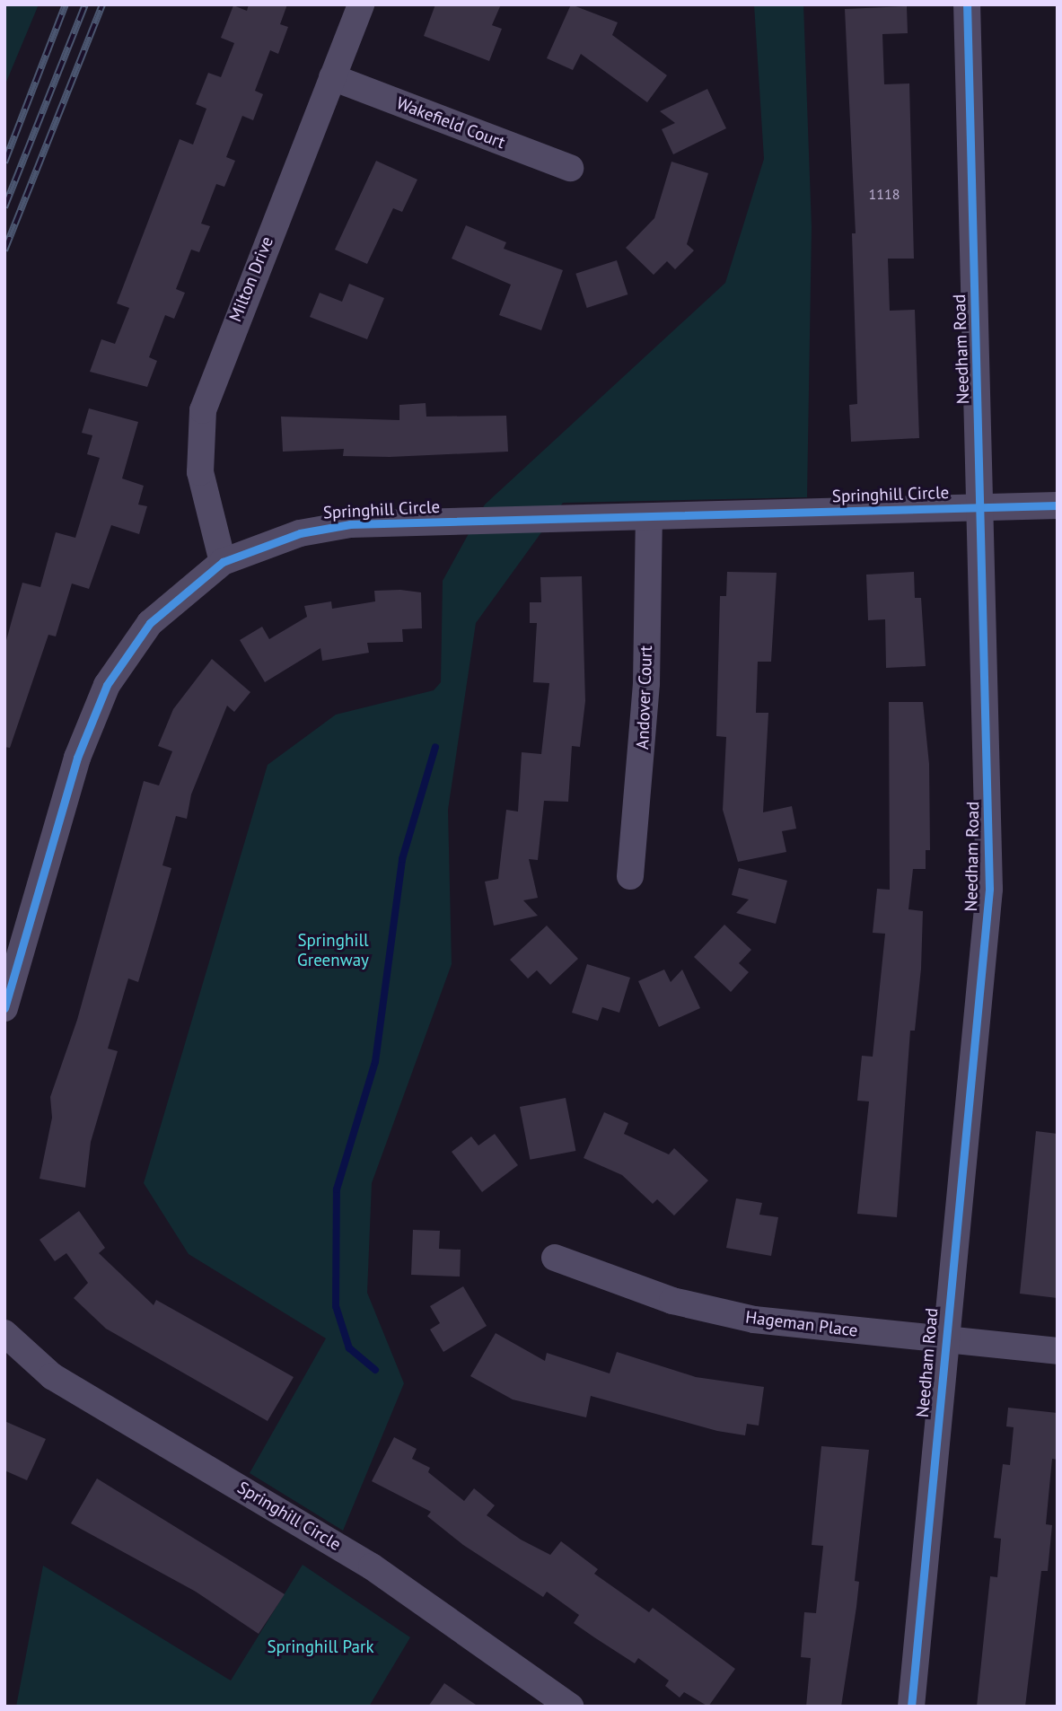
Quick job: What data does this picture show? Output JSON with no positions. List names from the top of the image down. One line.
{"streets":{"street":["Wakefield Court","Milton Drive","Needham Road","Springhill Circle","Andover Court","Hageman Place"]},"crossings":[["Wakefield Court","Milton Drive"],["Milton Drive","Springhill Circle"],["Needham Road","Springhill Circle"],["Needham Road","Hageman Place"],["Springhill Circle","Andover Court"]],"parks":["Springhill Greenway","Springhill Park"],"house_numbers":["1118"]}
